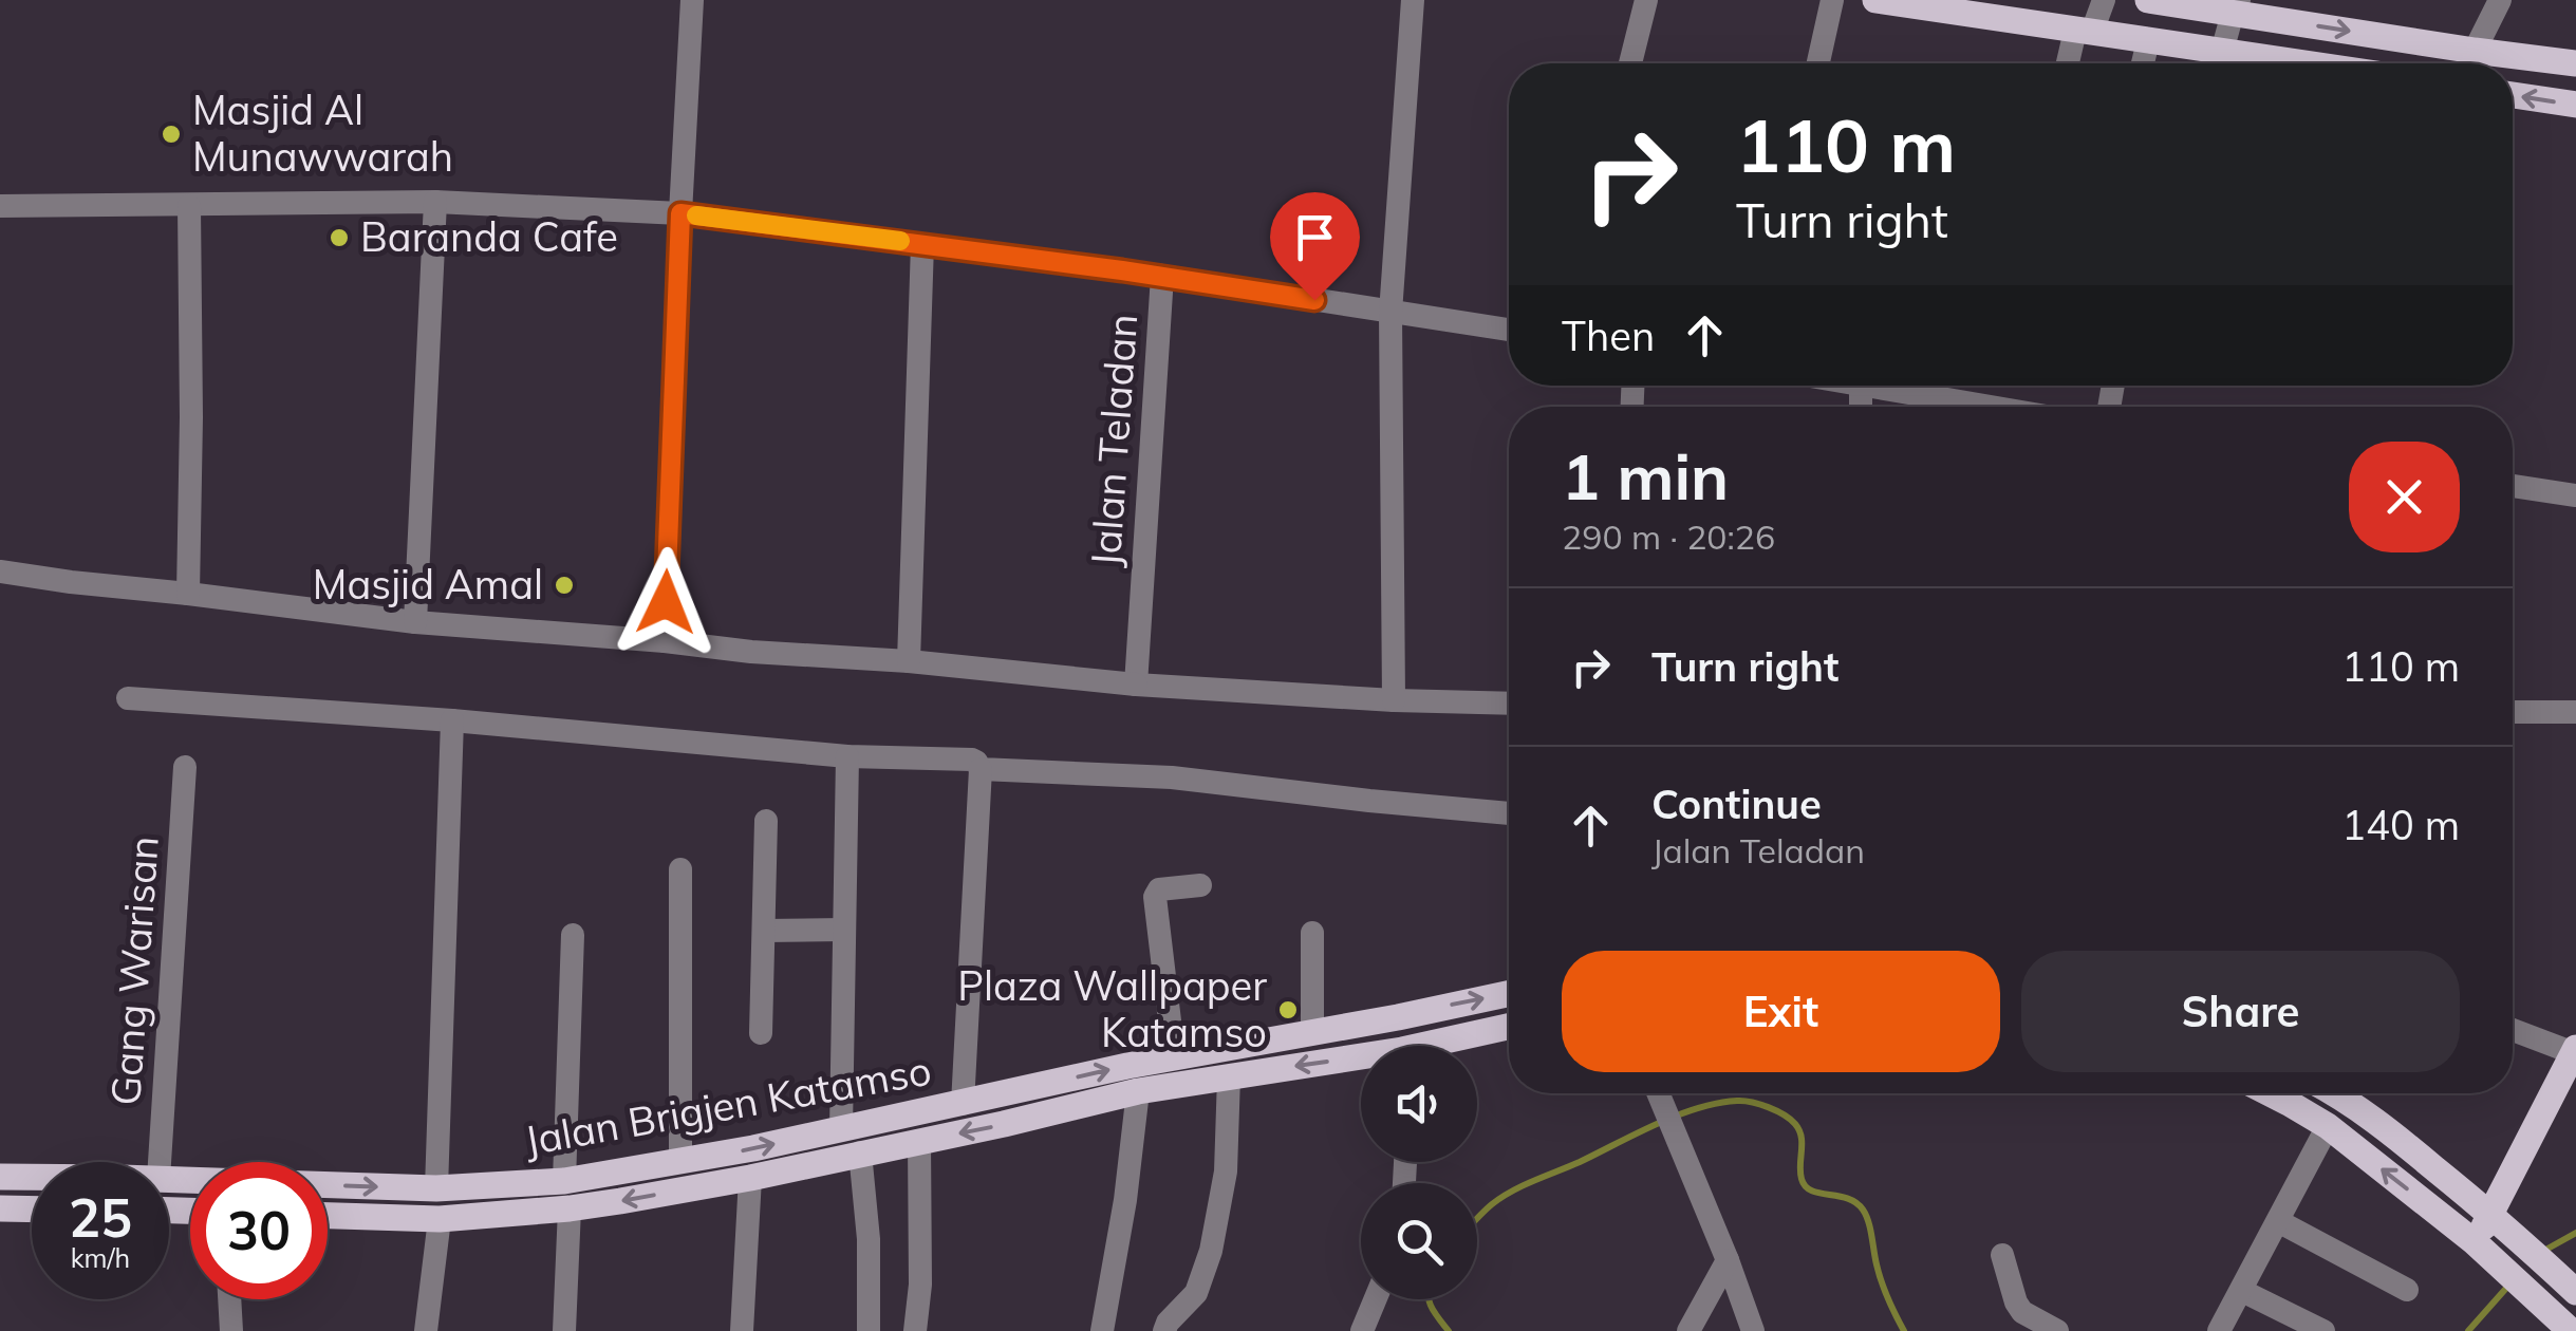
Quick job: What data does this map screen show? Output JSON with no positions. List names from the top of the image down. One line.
{"streets":{"main road":["Jalan Brigjen Katamso"],"street":["Jalan Teladan","Gang Warisan"]},"places":["Masjid Al Munawwarah","Baranda Cafe","Masjid Amal","Plaza Wallpaper Katamso"],"page":{"turn":["110 m","Turn right"],"then":"Then","heading":["1 min","290 m · 20:26"],"list":[{"name":"Turn right","value":"110 m"},{"name":"Continue","note":"Jalan Teladan","value":"140 m"}],"buttons":["Exit","Share"],"speed":"25 km/h","limit":"30"}}
